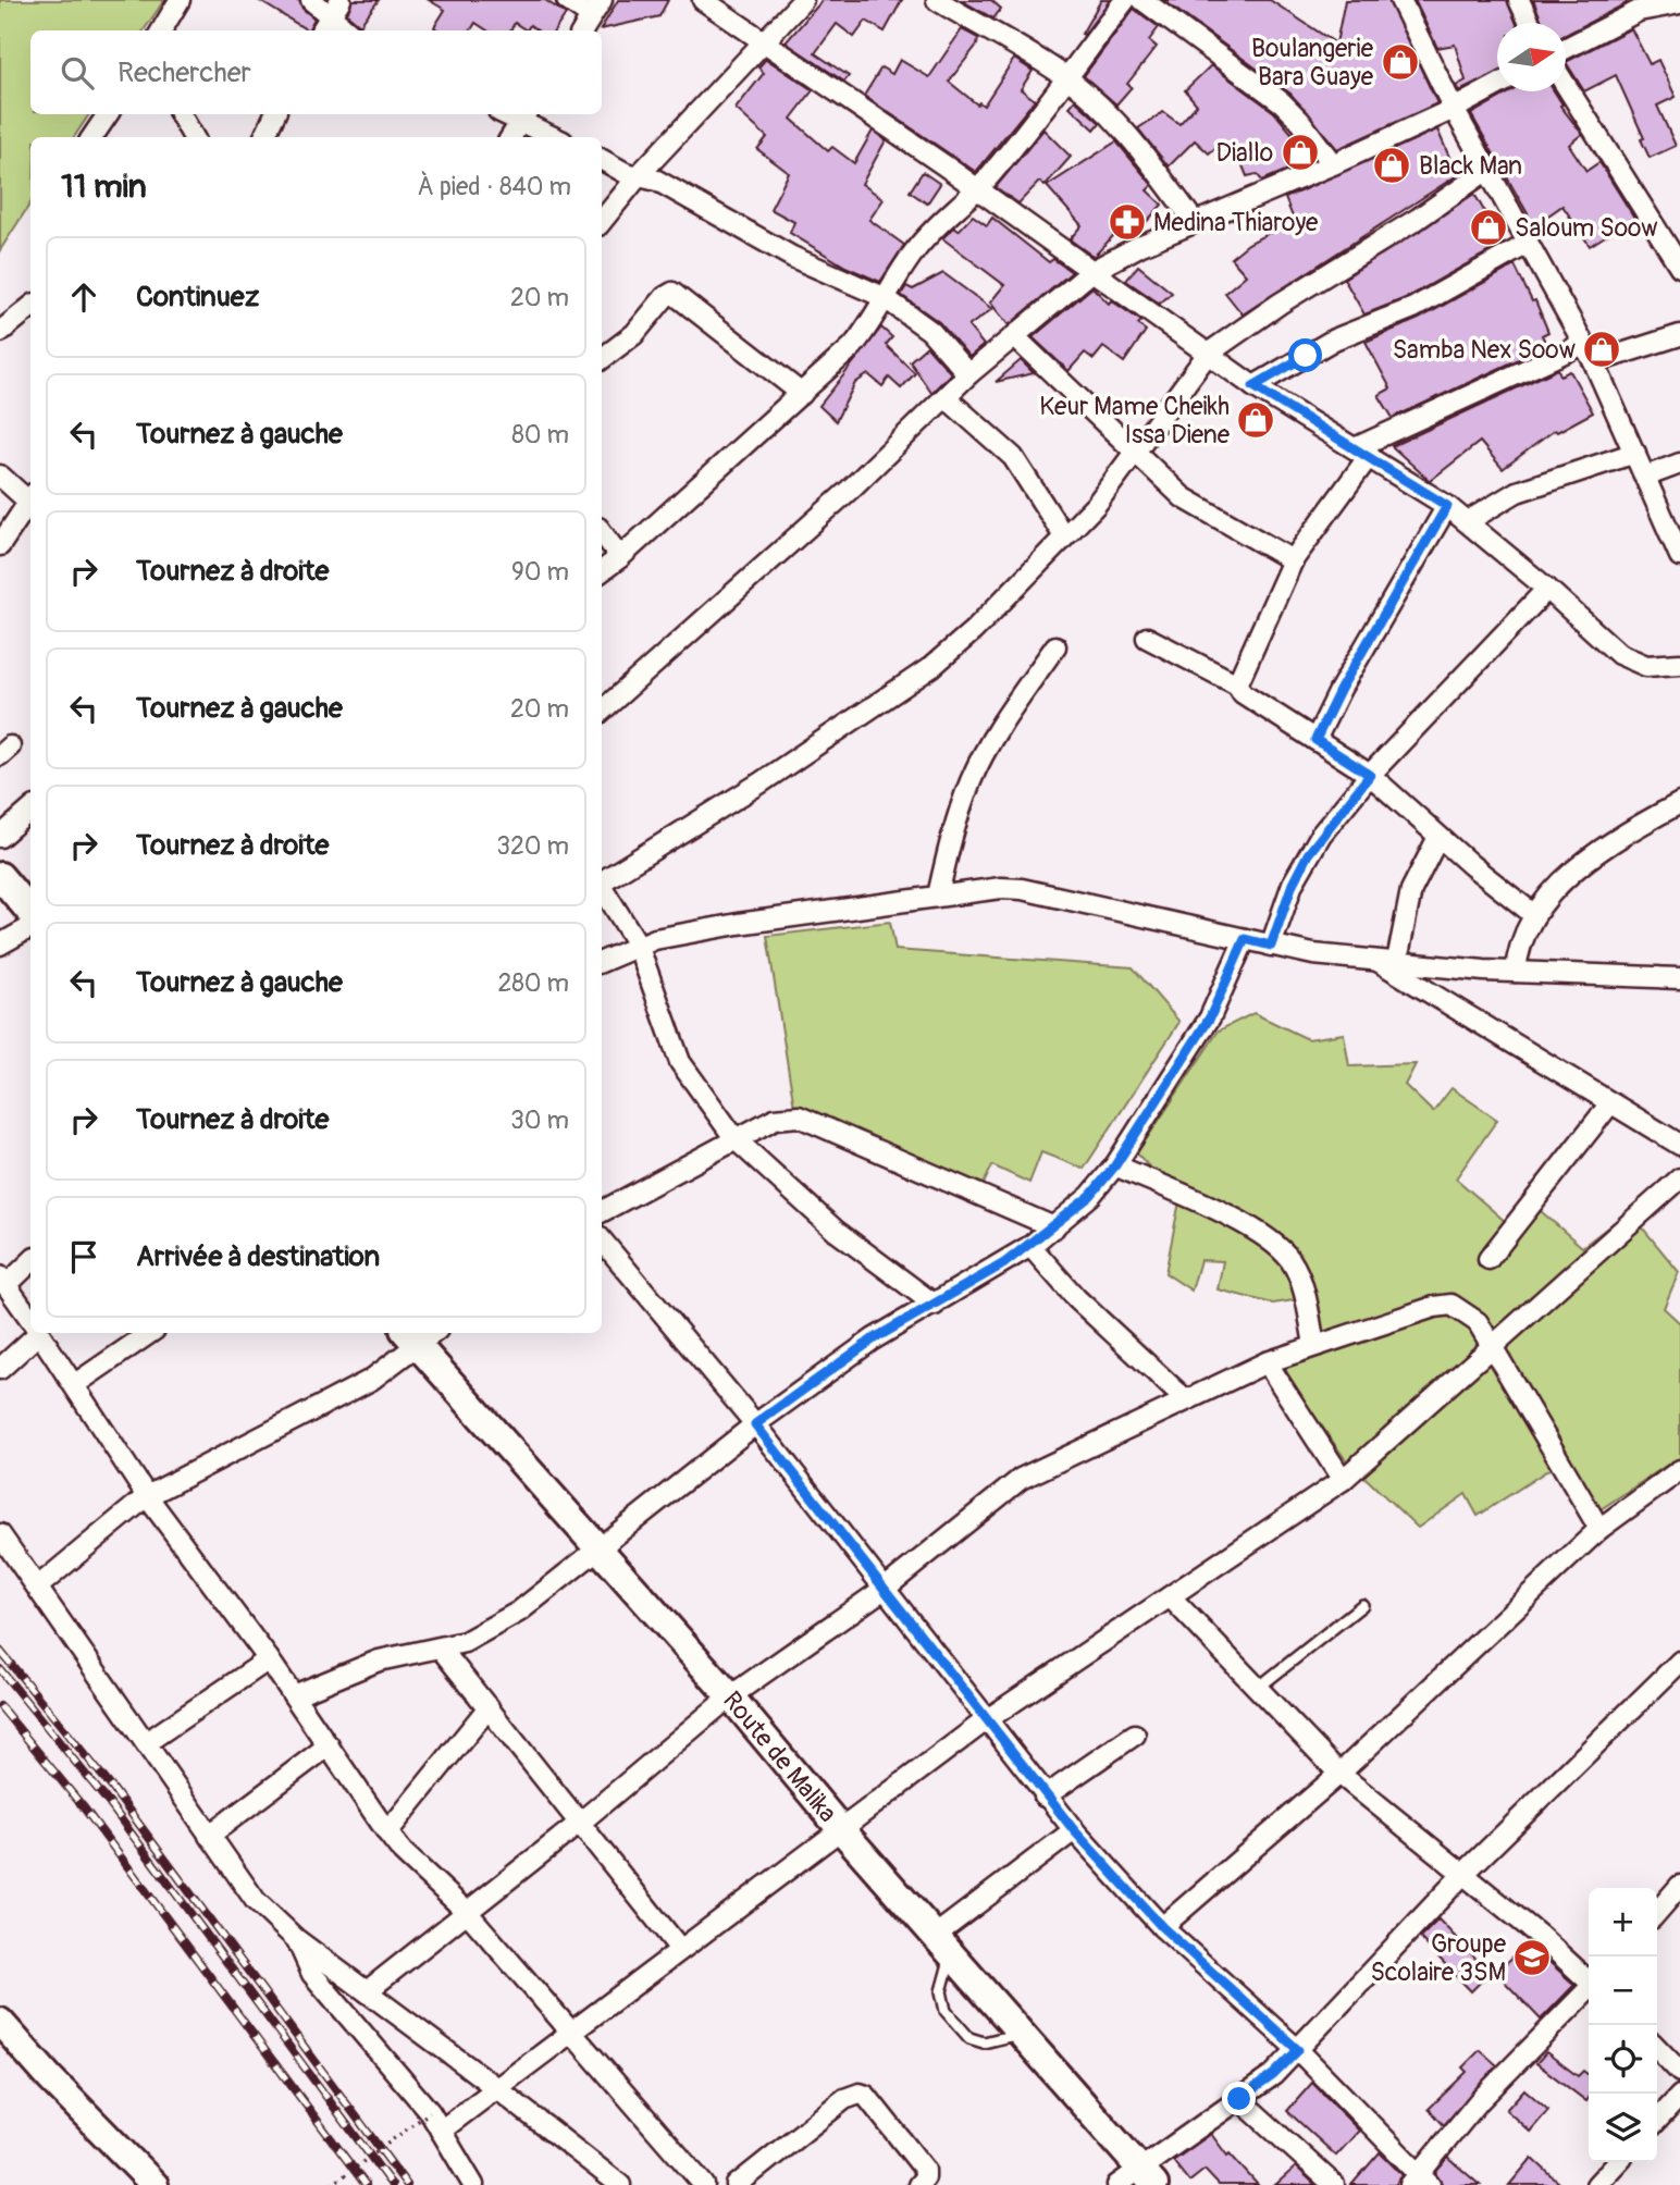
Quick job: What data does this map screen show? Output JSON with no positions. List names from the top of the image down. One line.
{"streets":{"main road":["Route de Malika"]},"places":{"shop":["Boulangerie Bara Guaye","Diallo","Black Man","Saloum Soow","Samba Nex Soow","Keur Mame Cheikh Issa Diene"],"pharmacy":["Medina Thiaroye"],"school or university":["Groupe Scolaire 3SM"]},"north":"right","page":{"search":"Rechercher","heading":["11 min","À pied · 840 m"],"list":[["Continuez","20 m"],["Tournez à gauche","80 m"],["Tournez à droite","90 m"],["Tournez à gauche","20 m"],["Tournez à droite","320 m"],["Tournez à gauche","280 m"],["Tournez à droite","30 m"],"Arrivée à destination"],"map_buttons":["+","−"]}}
